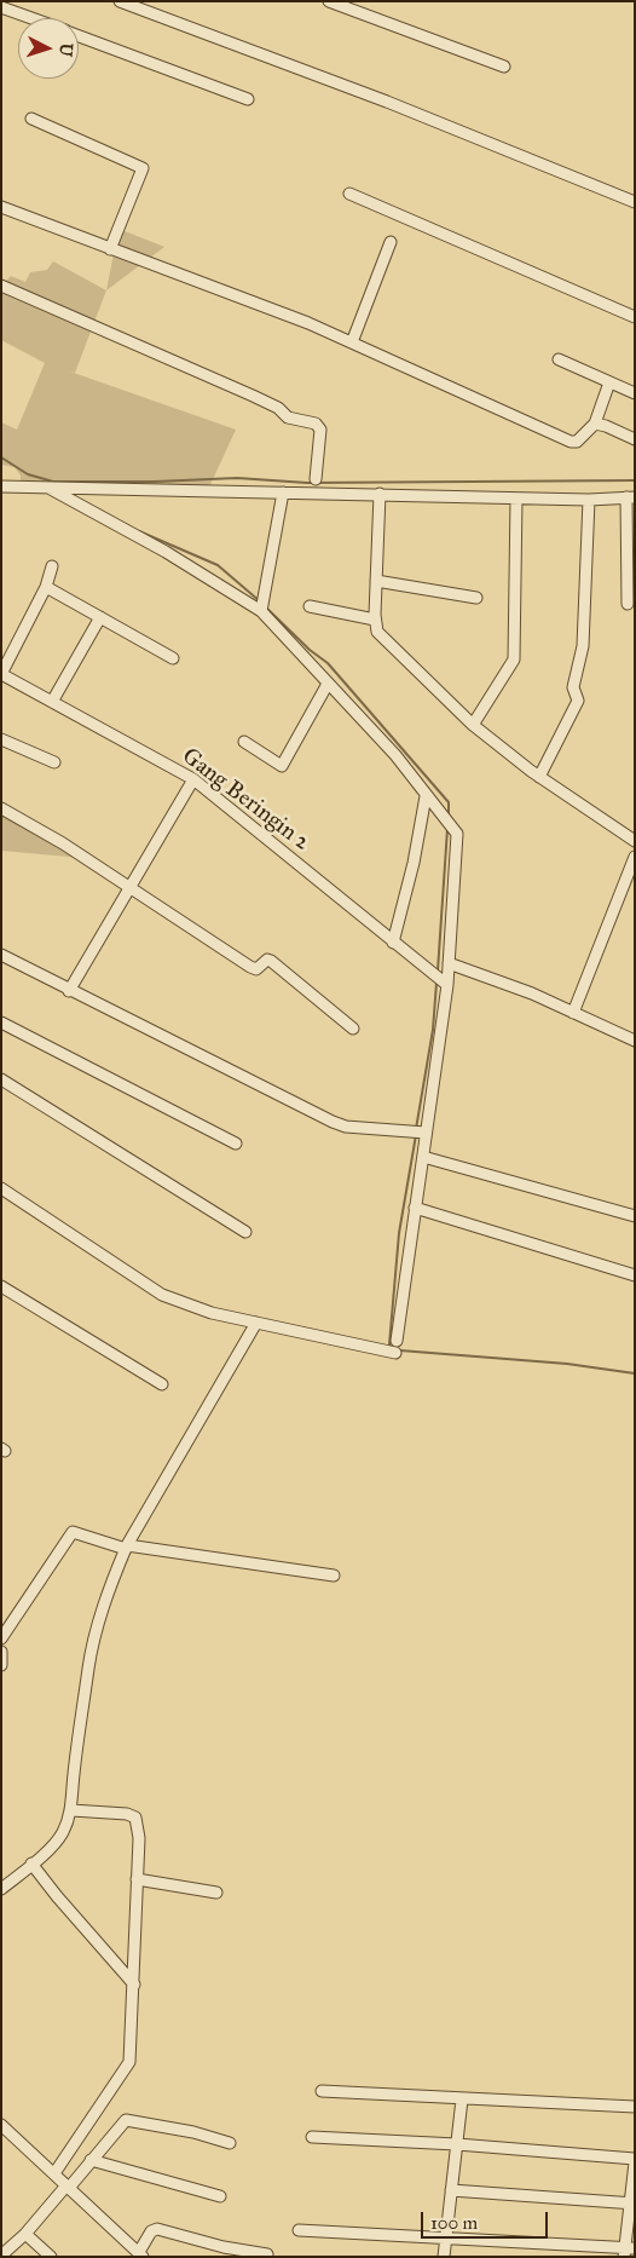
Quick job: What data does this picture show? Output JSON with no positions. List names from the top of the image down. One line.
{"streets":{"street":["Gang Beringin 2"]},"scale_bar":"100 m","north":"right"}
